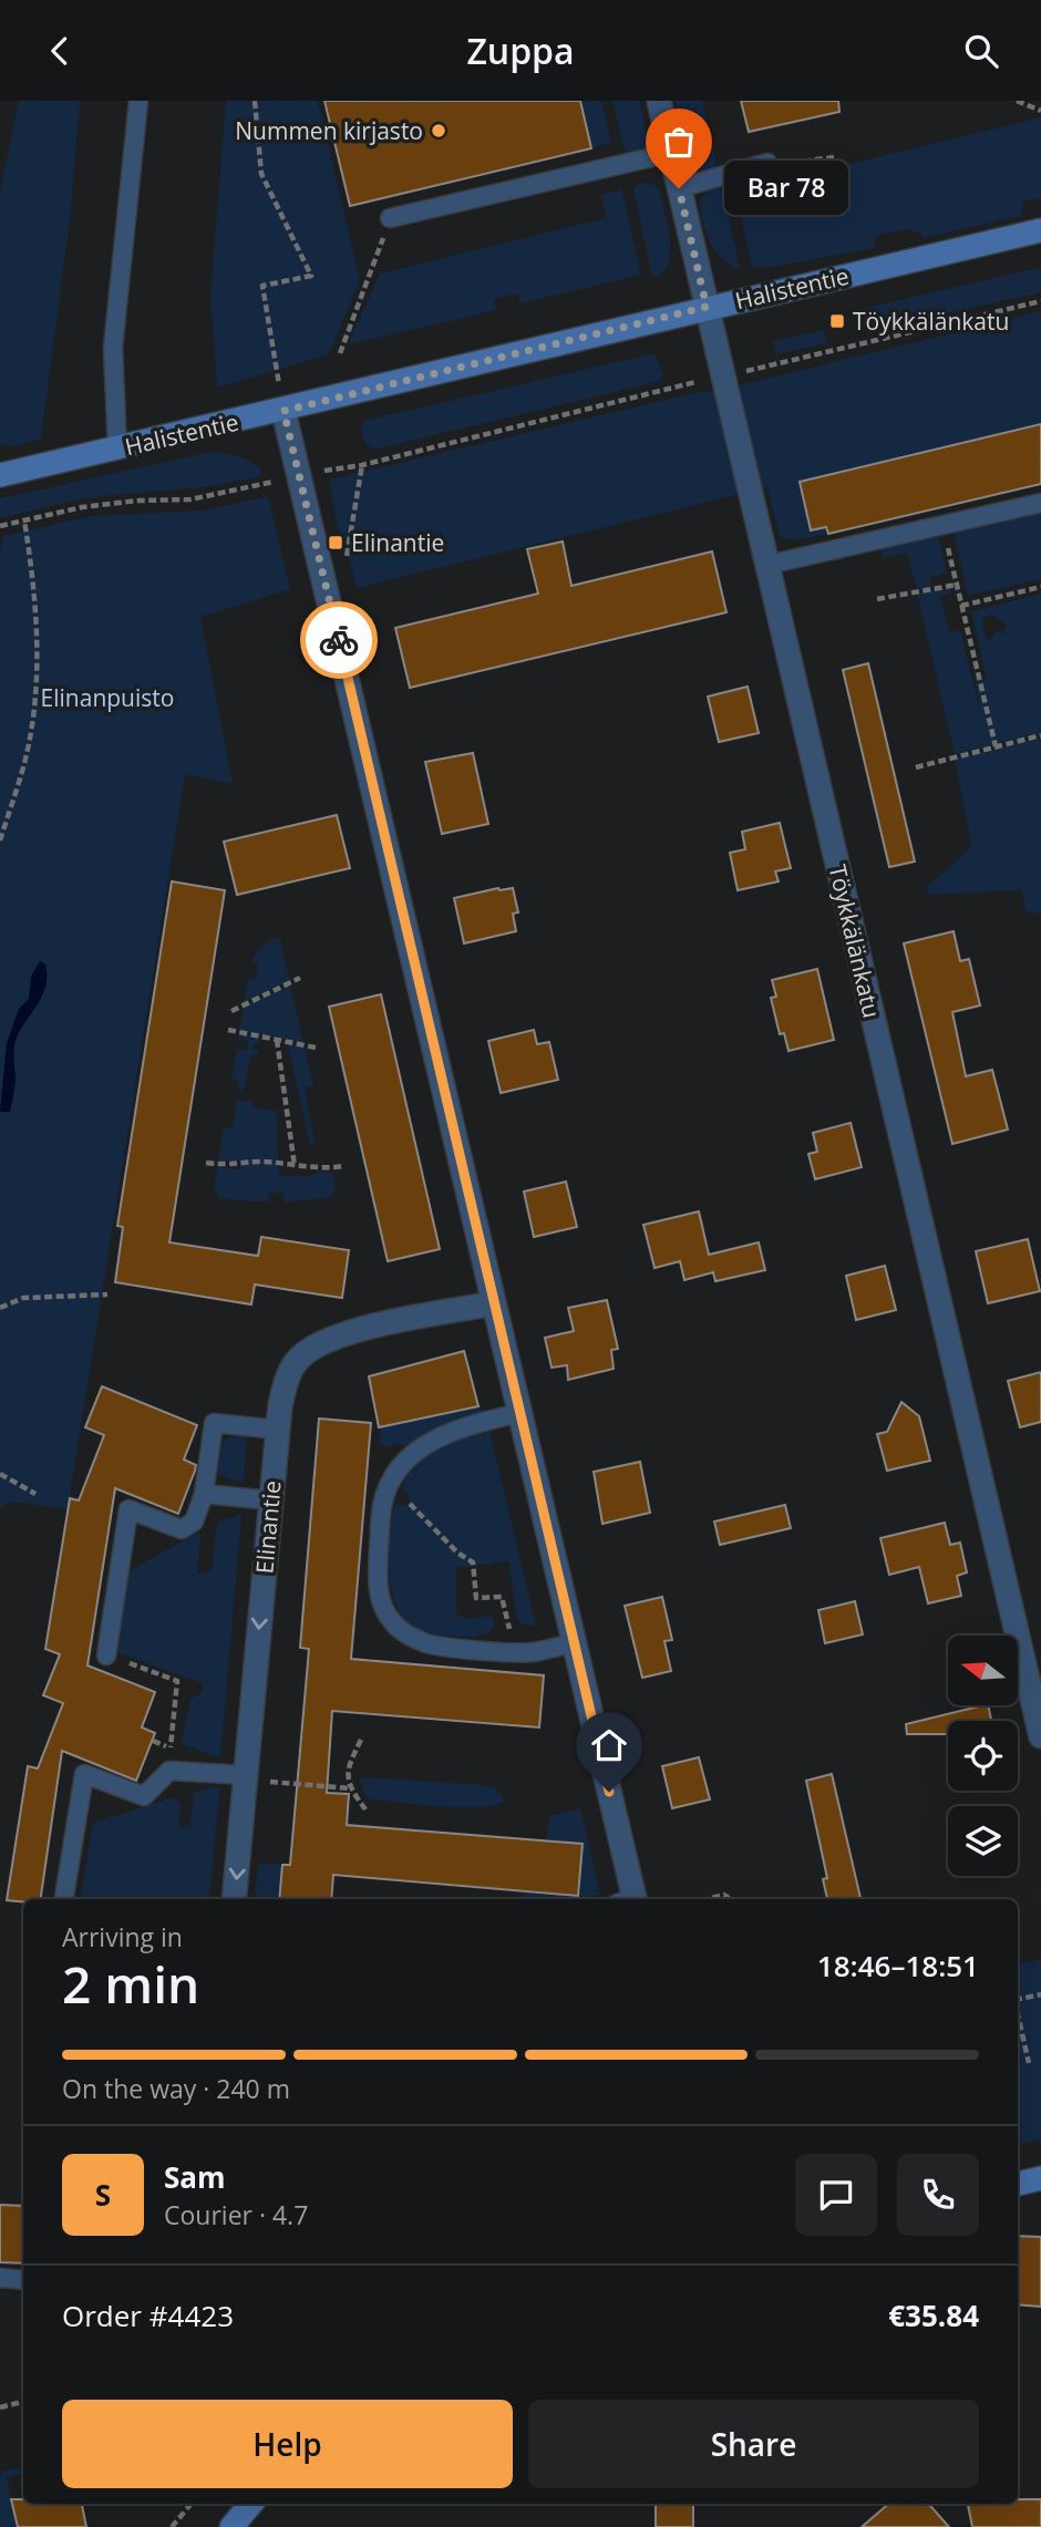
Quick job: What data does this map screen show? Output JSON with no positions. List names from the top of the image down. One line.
{"streets":{"street":["Halistentie","Töykkälänkatu","Elinantie"]},"crossings":[["Halistentie","Töykkälänkatu"]],"one_way":["Elinantie"],"parks":["Elinanpuisto"],"places":{"other":["Nummen kirjasto","Bar 78"],"transit":["Töykkälänkatu","Elinantie"]},"north":"left","page":{"header":"Zuppa","bubble":"Bar 78","heading":["2 min","Arriving in","18:46–18:51"],"panel":["Sam","Courier · 4.7","Order #4423","€35.84"],"bar":"On the way · 240 m","round":"S","buttons":["Help","Share"]}}
